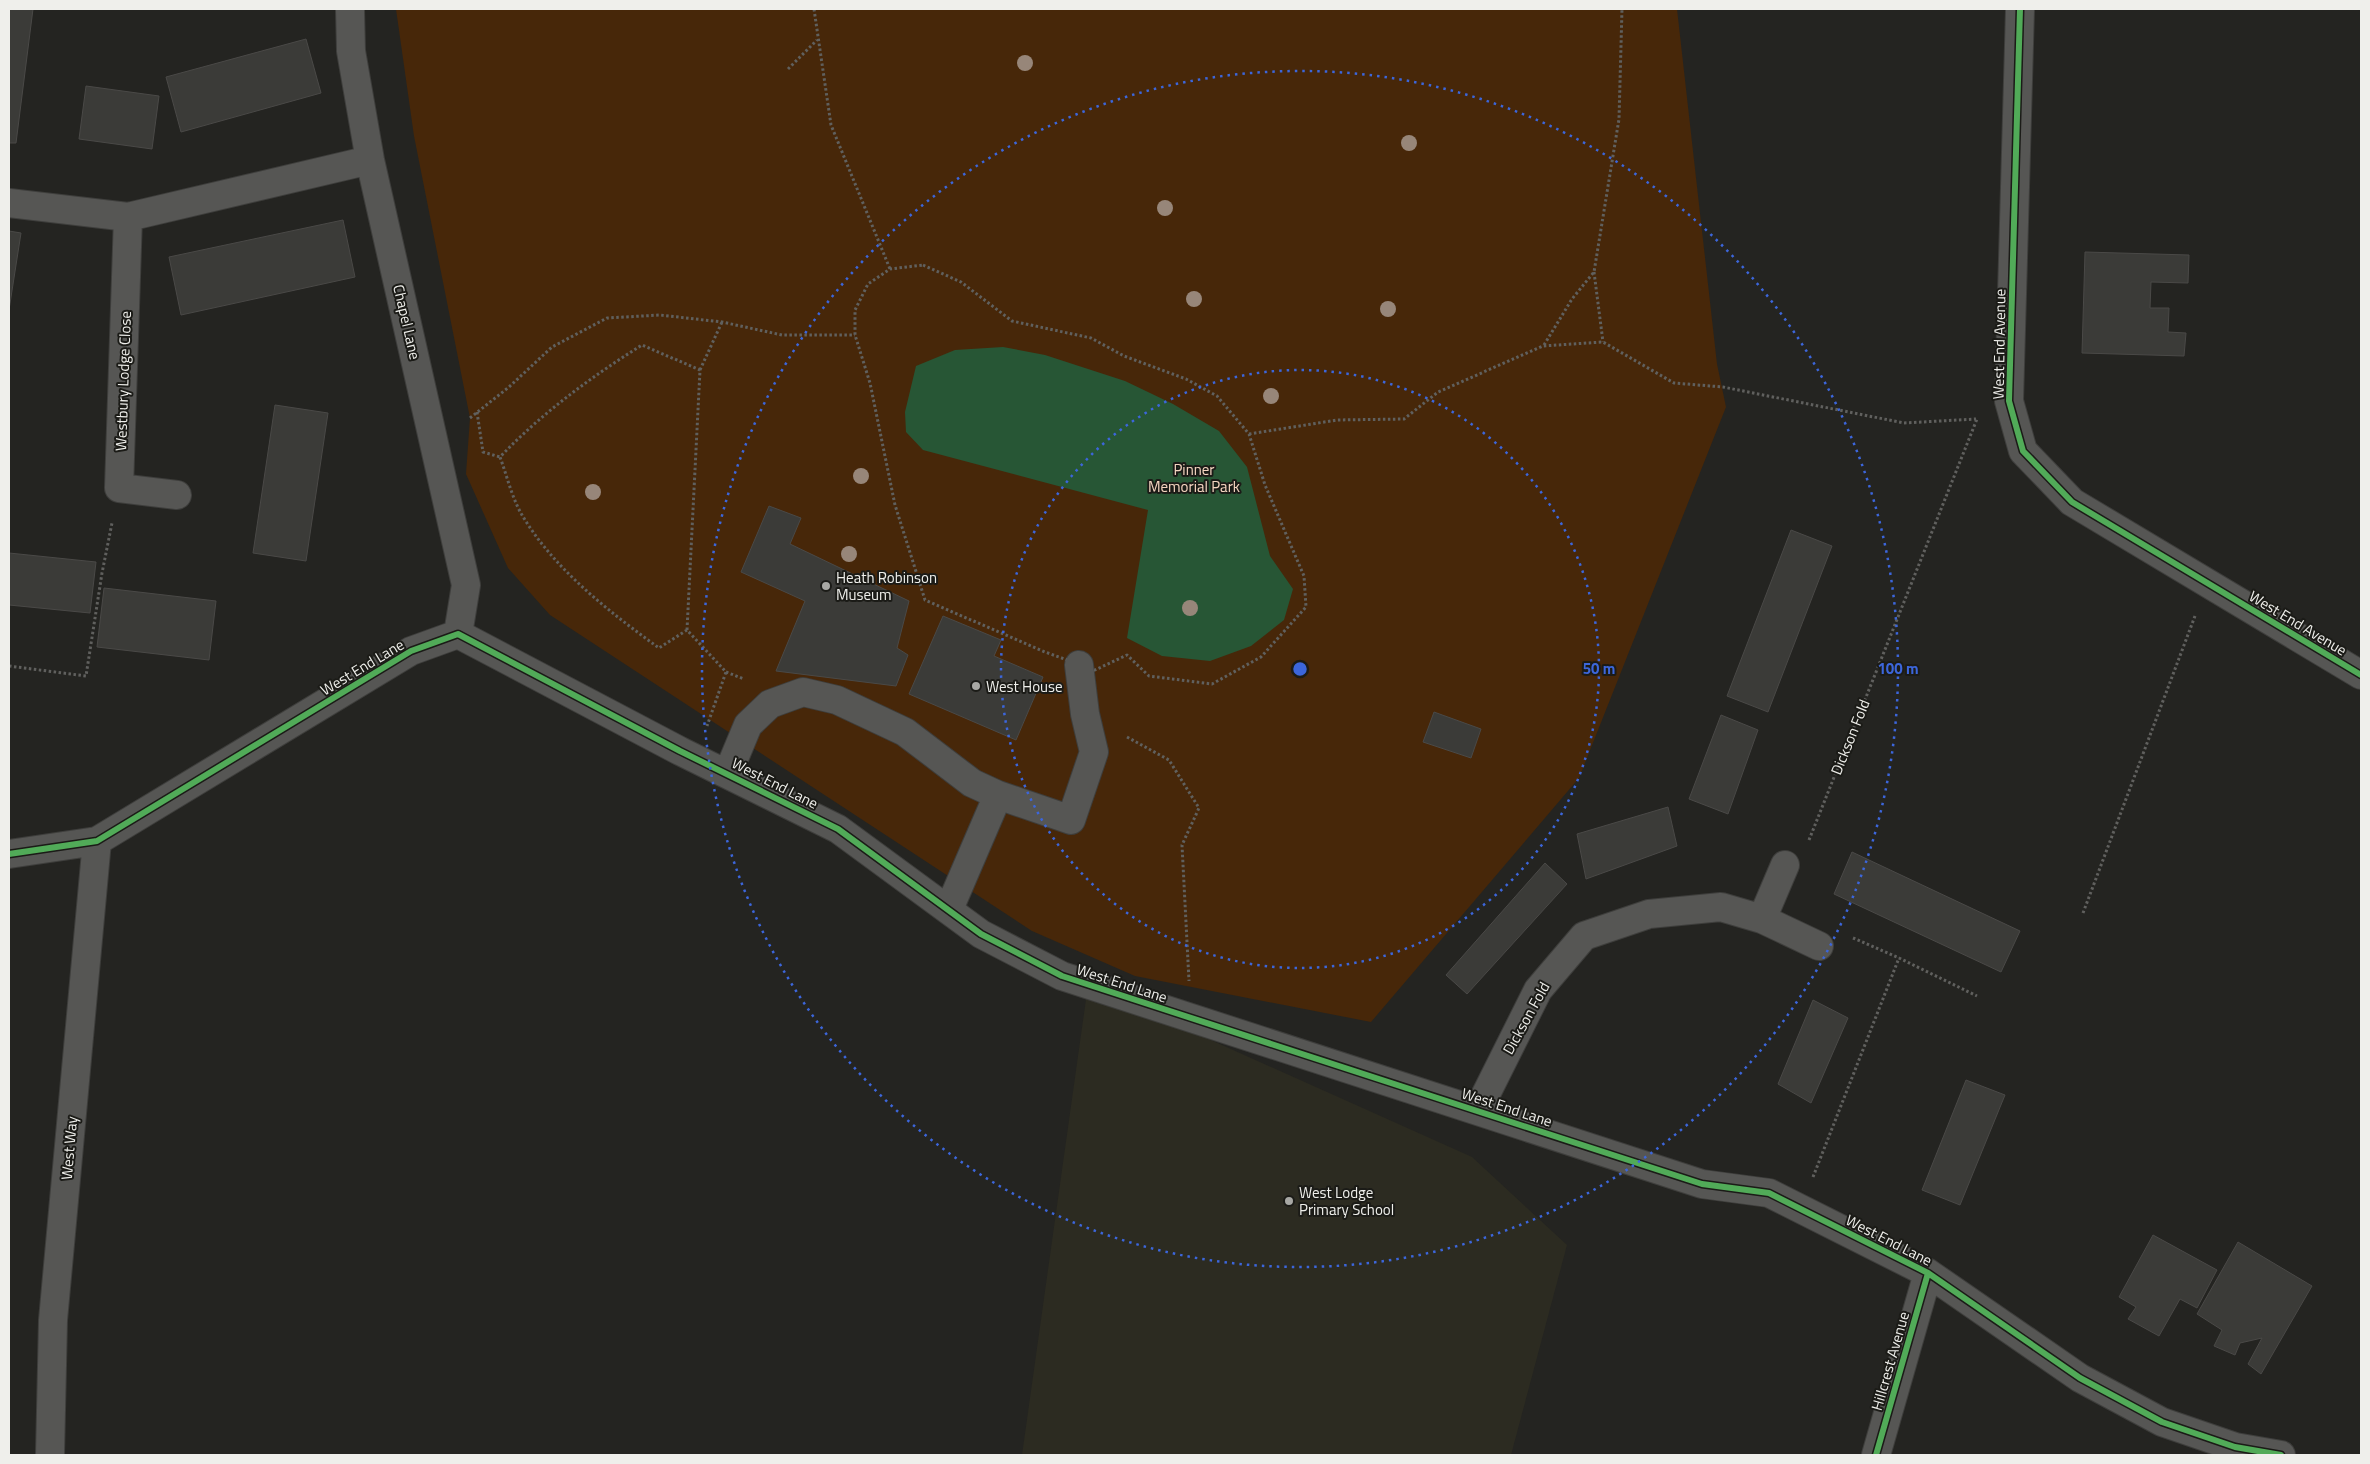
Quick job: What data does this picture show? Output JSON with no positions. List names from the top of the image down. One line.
{"streets":{"street":["Chapel Lane","West End Avenue","Westbury Lodge Close","West End Lane","Dickson Fold","West Way","Hillcrest Avenue"]},"crossings":[["Chapel Lane","West End Lane"],["West End Lane","Dickson Fold"],["West End Lane","West Way"],["West End Lane","Hillcrest Avenue"]],"parks":["Pinner Memorial Park"],"places":["Heath Robinson Museum","West House","West Lodge Primary School"],"rings":["50 m","100 m"]}
